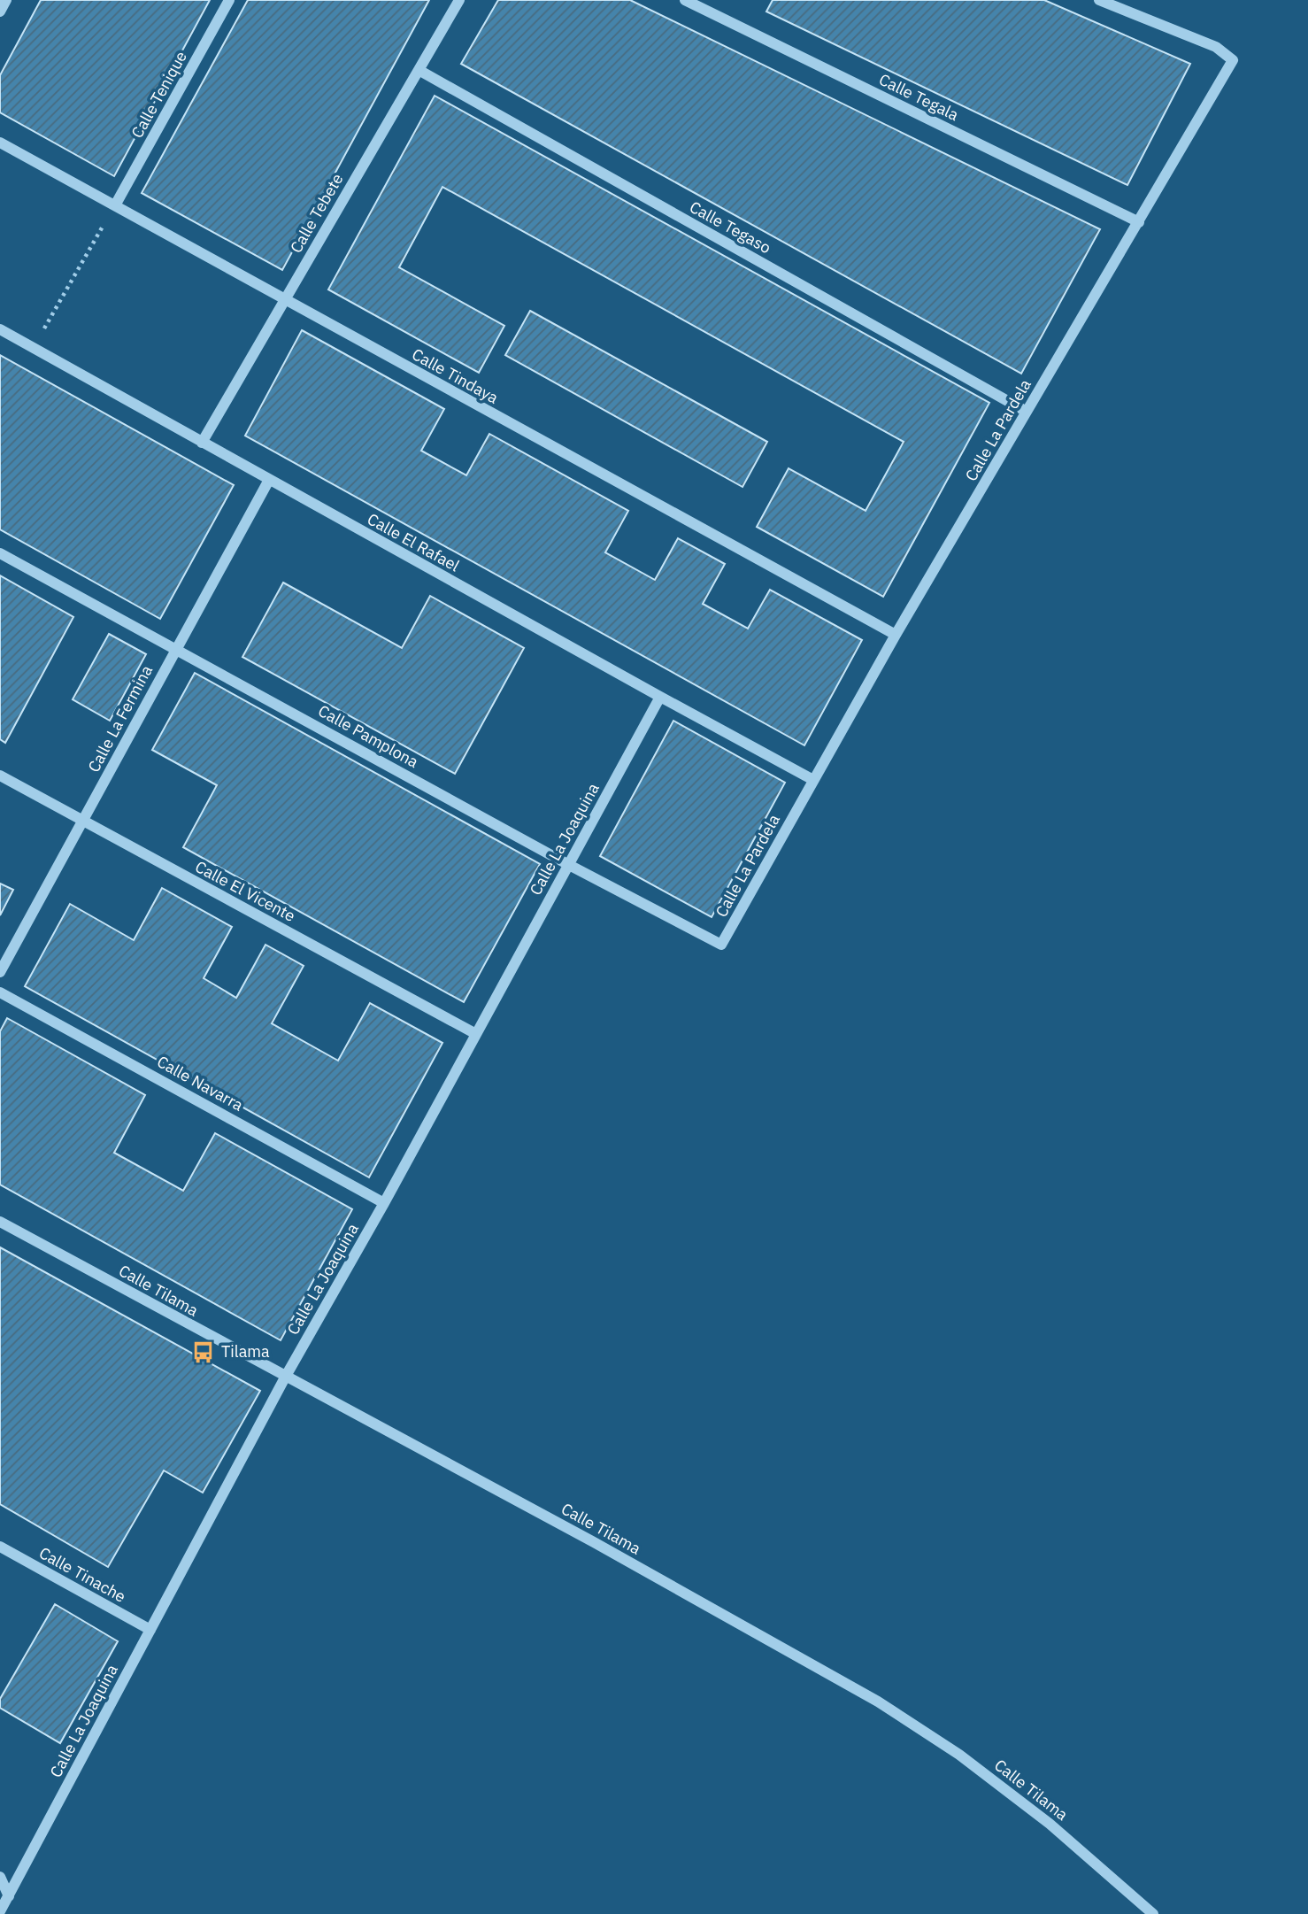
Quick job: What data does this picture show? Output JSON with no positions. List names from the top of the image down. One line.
{"streets":{"street":["Calle Tenique","Calle Tegala","Calle Tebete","Calle Tegaso","Calle Tindaya","Calle La Pardela","Calle El Rafael","Calle La Fermina","Calle Pamplona","Calle La Joaquina","Calle El Vicente","Calle Navarra","Calle Tilama","Calle Tinache"]},"crossings":[["Calle Tenique","Calle Tindaya"],["Calle Tegala","Calle La Pardela"],["Calle Tebete","Calle Tegaso"],["Calle Tebete","Calle Tindaya"],["Calle Tebete","Calle El Rafael"],["Calle Tegaso","Calle La Pardela"],["Calle Tindaya","Calle La Pardela"],["Calle La Pardela","Calle El Rafael"],["Calle La Pardela","Calle Pamplona"],["Calle El Rafael","Calle La Fermina"],["Calle El Rafael","Calle La Joaquina"],["Calle La Fermina","Calle Pamplona"],["Calle La Fermina","Calle El Vicente"],["Calle Pamplona","Calle La Joaquina"],["Calle La Joaquina","Calle El Vicente"],["Calle La Joaquina","Calle Navarra"],["Calle La Joaquina","Calle Tilama"],["Calle La Joaquina","Calle Tinache"]],"places":{"bus stop":["Tilama"]}}
